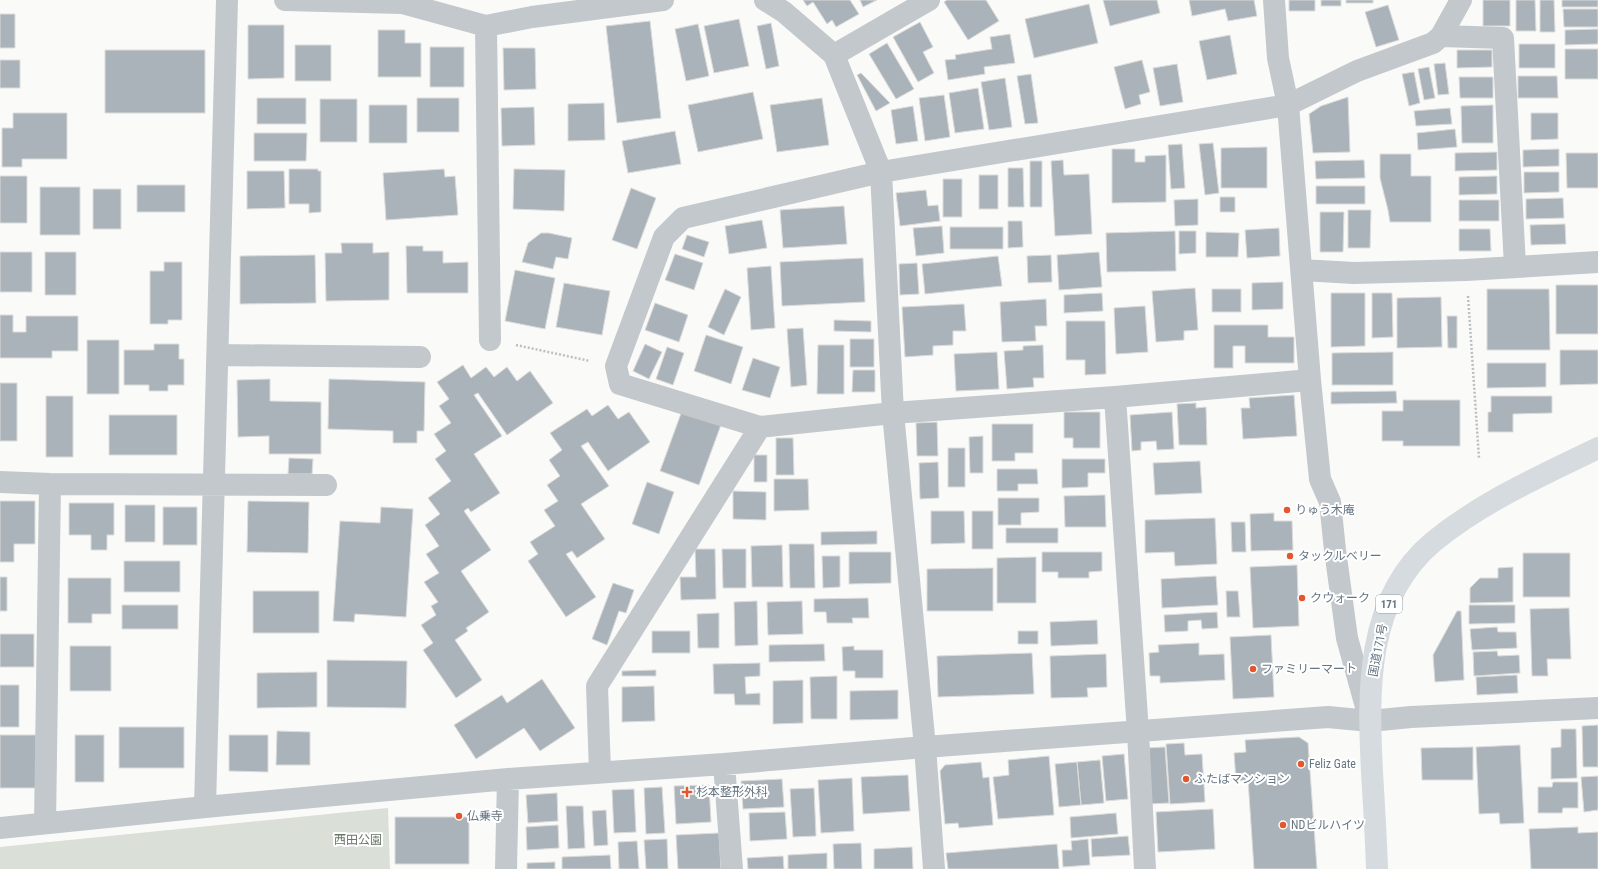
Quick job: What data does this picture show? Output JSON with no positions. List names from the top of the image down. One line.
{"streets":{"highway":["171","国道171号"]},"parks":["西田公園"],"places":{"other":["りゅう木庵","タックルベリー","クウォーク","ファミリーマート","Feliz Gate","ふたばマンション","仏乗寺","NDビルハイツ"],"health":["杉本整形外科"]}}
